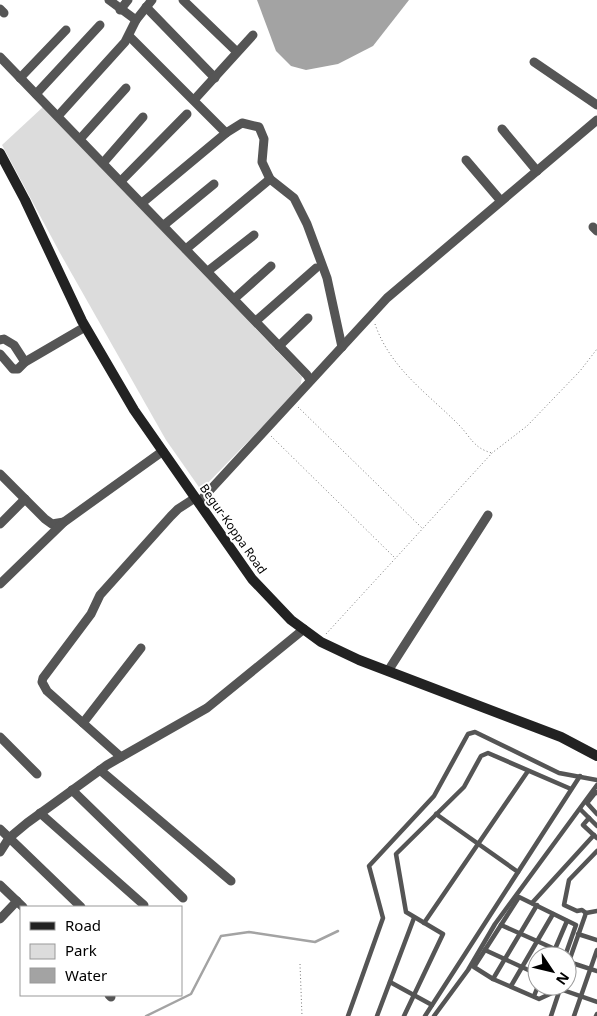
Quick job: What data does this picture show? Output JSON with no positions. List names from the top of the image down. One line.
{"streets":{"main road":["Begur-Koppa Road"]},"legend":["Road","Park","Water"],"north":"bottom right"}
